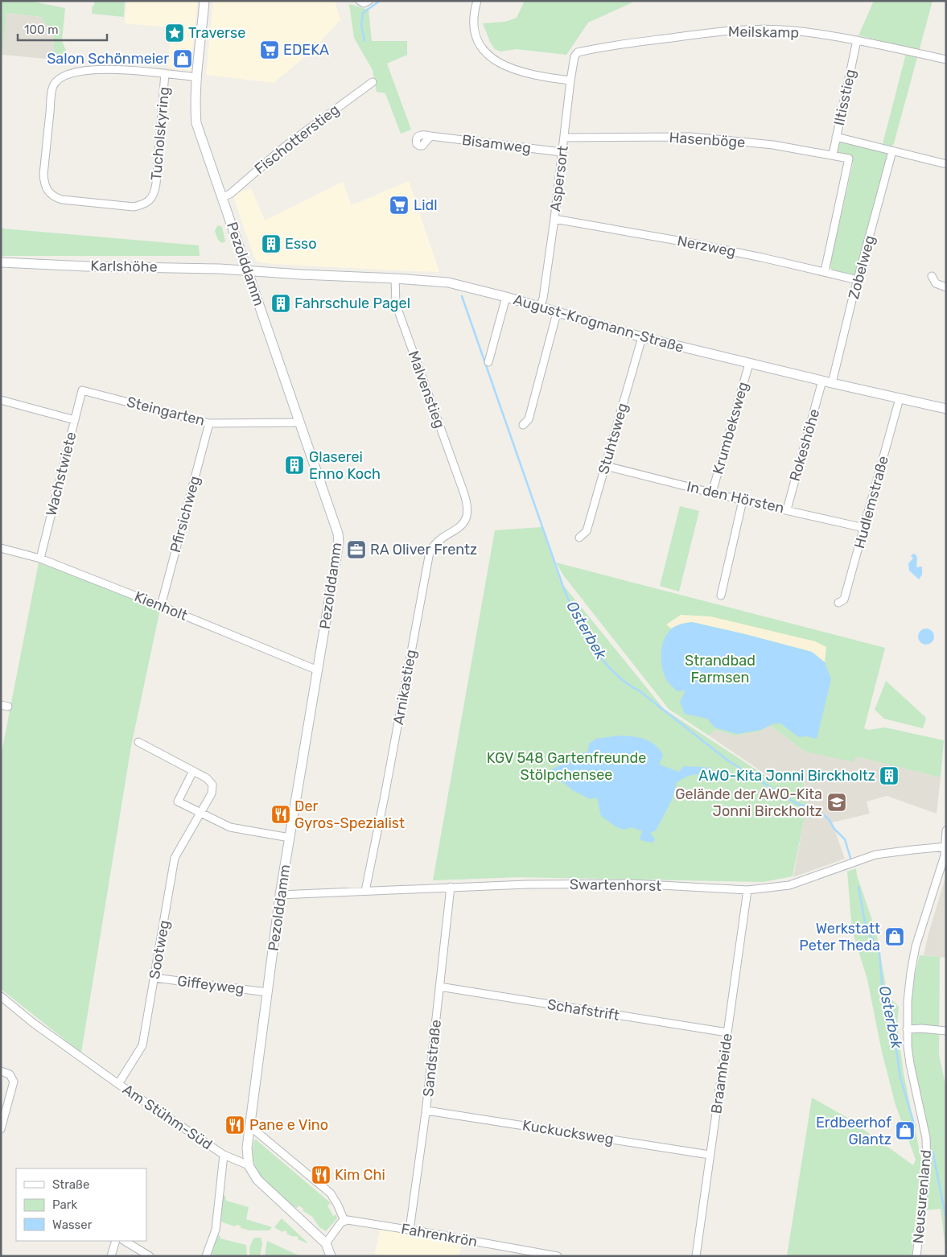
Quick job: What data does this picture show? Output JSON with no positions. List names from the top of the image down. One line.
{"streets":{"street":["Meilskamp","Iltisstieg","Tucholskyring","Fischotterstieg","Hasenböge","Bisamweg","Aspersort","Nerzweg","Pezolddamm","Karlshöhe","Zobelweg","August-Krogmann-Straße","Malvenstieg","Steingarten","Krumbeksweg","Stuhtsweg","Rokeshöhe","Wachstwiete","In den Hörsten","Hudlemstraße","Pfirsichweg","Kienholt","Arnikastieg","Swartenhorst","Sootweg","Giffeyweg","Schafstrift","Sandstraße","Braamheide","Am Stühm-Süd","Kuckucksweg","Neusurenland","Fahrenkrön"]},"crossings":[["Meilskamp","Iltisstieg"],["Meilskamp","Aspersort"],["Iltisstieg","Hasenböge"],["Tucholskyring","Pezolddamm"],["Fischotterstieg","Pezolddamm"],["Hasenböge","Aspersort"],["Hasenböge","Nerzweg"],["Bisamweg","Aspersort"],["Aspersort","Nerzweg"],["Aspersort","August-Krogmann-Straße"],["Nerzweg","Zobelweg"],["Pezolddamm","Karlshöhe"],["Pezolddamm","August-Krogmann-Straße"],["Pezolddamm","Steingarten"],["Pezolddamm","Kienholt"],["Pezolddamm","Swartenhorst"],["Pezolddamm","Giffeyweg"],["Pezolddamm","Am Stühm-Süd"],["Karlshöhe","August-Krogmann-Straße"],["Zobelweg","August-Krogmann-Straße"],["August-Krogmann-Straße","Malvenstieg"],["August-Krogmann-Straße","Krumbeksweg"],["August-Krogmann-Straße","Stuhtsweg"],["August-Krogmann-Straße","Rokeshöhe"],["August-Krogmann-Straße","Hudlemstraße"],["Malvenstieg","Arnikastieg"],["Steingarten","Wachstwiete"],["Steingarten","Pfirsichweg"],["Krumbeksweg","In den Hörsten"],["Stuhtsweg","In den Hörsten"],["Rokeshöhe","In den Hörsten"],["Wachstwiete","Kienholt"],["In den Hörsten","Hudlemstraße"],["Pfirsichweg","Kienholt"],["Arnikastieg","Swartenhorst"],["Swartenhorst","Sandstraße"],["Swartenhorst","Braamheide"],["Swartenhorst","Neusurenland"],["Sootweg","Giffeyweg"],["Sootweg","Am Stühm-Süd"],["Schafstrift","Sandstraße"],["Schafstrift","Braamheide"],["Sandstraße","Kuckucksweg"],["Sandstraße","Fahrenkrön"],["Braamheide","Kuckucksweg"]],"water":["Osterbek"],"parks":["Strandbad Farmsen","KGV 548 Gartenfreunde Stölpchensee"],"places":{"place":["Traverse"],"supermarket":["EDEKA","Lidl"],"shop":["Salon Schönmeier","Werkstatt Peter Theda","Erdbeerhof Glantz"],"building":["Esso","Fahrschule Pagel","Glaserei Enno Koch","AWO-Kita Jonni Birckholtz"],"office":["RA Oliver Frentz"],"school or university":["Gelände der AWO-Kita Jonni Birckholtz"],"restaurant":["Der Gyros-Spezialist","Pane e Vino","Kim Chi"]},"legend":["Straße","Park","Wasser"],"scale_bar":"100 m"}
